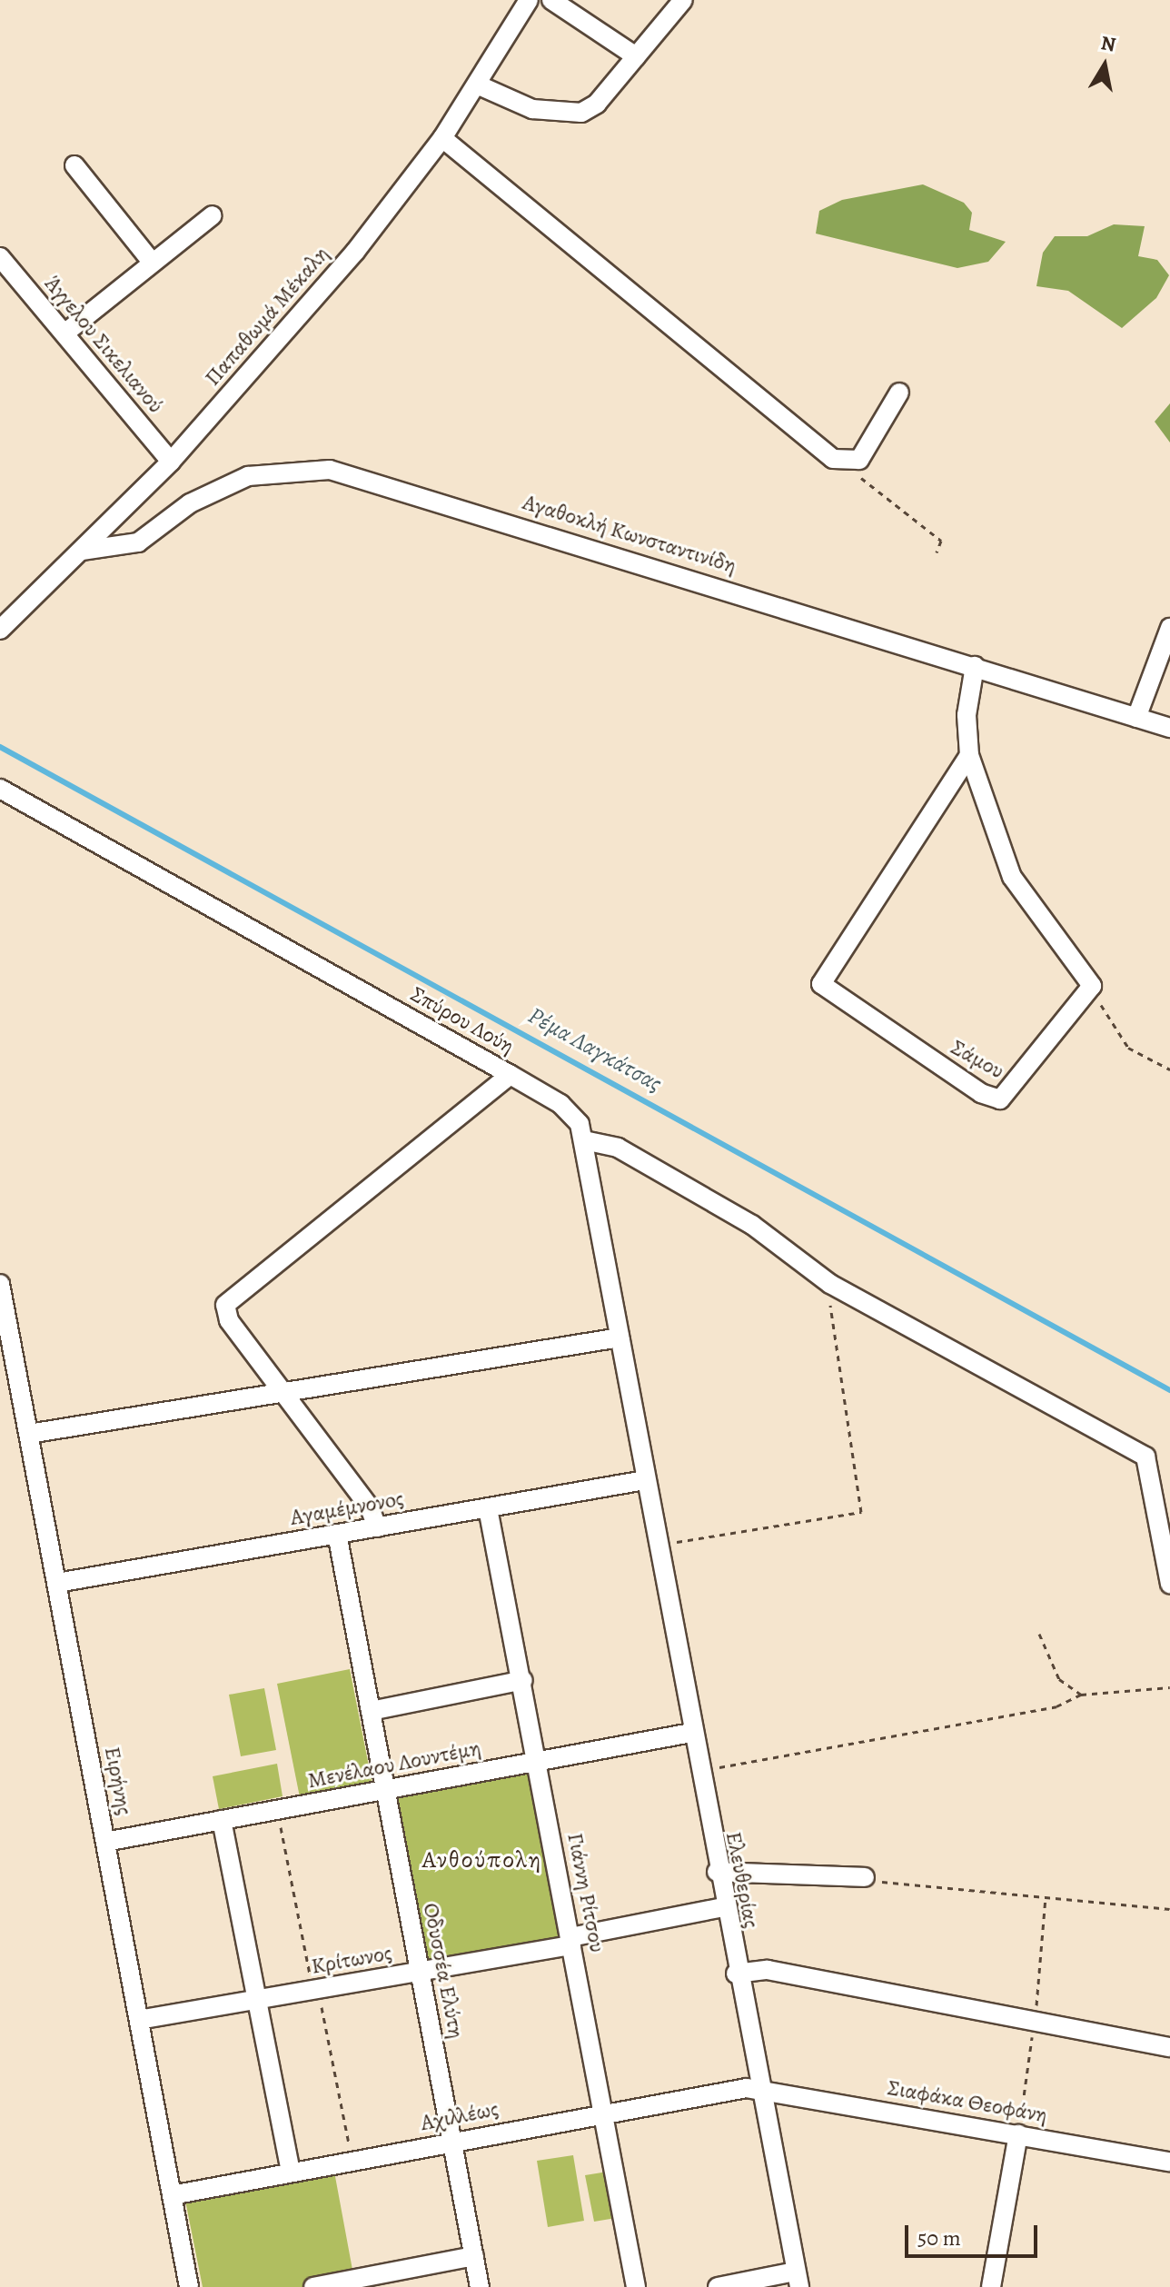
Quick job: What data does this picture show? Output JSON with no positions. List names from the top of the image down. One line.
{"streets":{"street":["Παπαθωμά Μέκαλη","Άγγελου Σικελιανού","Αγαθοκλή Κωνσταντινίδη","Σπύρου Λούη","Σάμου","Αγαμέμνονoς","Μενέλαου Λουντέμη","Ειρήνης","Ελευθερίας","Γιάννη Ρίτσου","Κρίτωνος","Οδυσσέα Ελύτη","Σιαφάκα Θεοφάνη","Αχιλλέως"]},"crossings":[["Παπαθωμά Μέκαλη","Άγγελου Σικελιανού"],["Παπαθωμά Μέκαλη","Αγαθοκλή Κωνσταντινίδη"],["Σπύρου Λούη","Αγαμέμνονoς"],["Σπύρου Λούη","Ελευθερίας"],["Αγαμέμνονoς","Ειρήνης"],["Αγαμέμνονoς","Ελευθερίας"],["Αγαμέμνονoς","Γιάννη Ρίτσου"],["Αγαμέμνονoς","Οδυσσέα Ελύτη"],["Μενέλαου Λουντέμη","Ειρήνης"],["Μενέλαου Λουντέμη","Ελευθερίας"],["Μενέλαου Λουντέμη","Γιάννη Ρίτσου"],["Μενέλαου Λουντέμη","Οδυσσέα Ελύτη"],["Ειρήνης","Κρίτωνος"],["Ειρήνης","Αχιλλέως"],["Ελευθερίας","Κρίτωνος"],["Ελευθερίας","Σιαφάκα Θεοφάνη"],["Ελευθερίας","Αχιλλέως"],["Γιάννη Ρίτσου","Κρίτωνος"],["Γιάννη Ρίτσου","Αχιλλέως"],["Κρίτωνος","Οδυσσέα Ελύτη"],["Οδυσσέα Ελύτη","Αχιλλέως"],["Σιαφάκα Θεοφάνη","Αχιλλέως"]],"districts":["Ανθούπολη"],"water":["Ρέμα Λαγκάτσας"],"scale_bar":"50 m","north":"top"}
